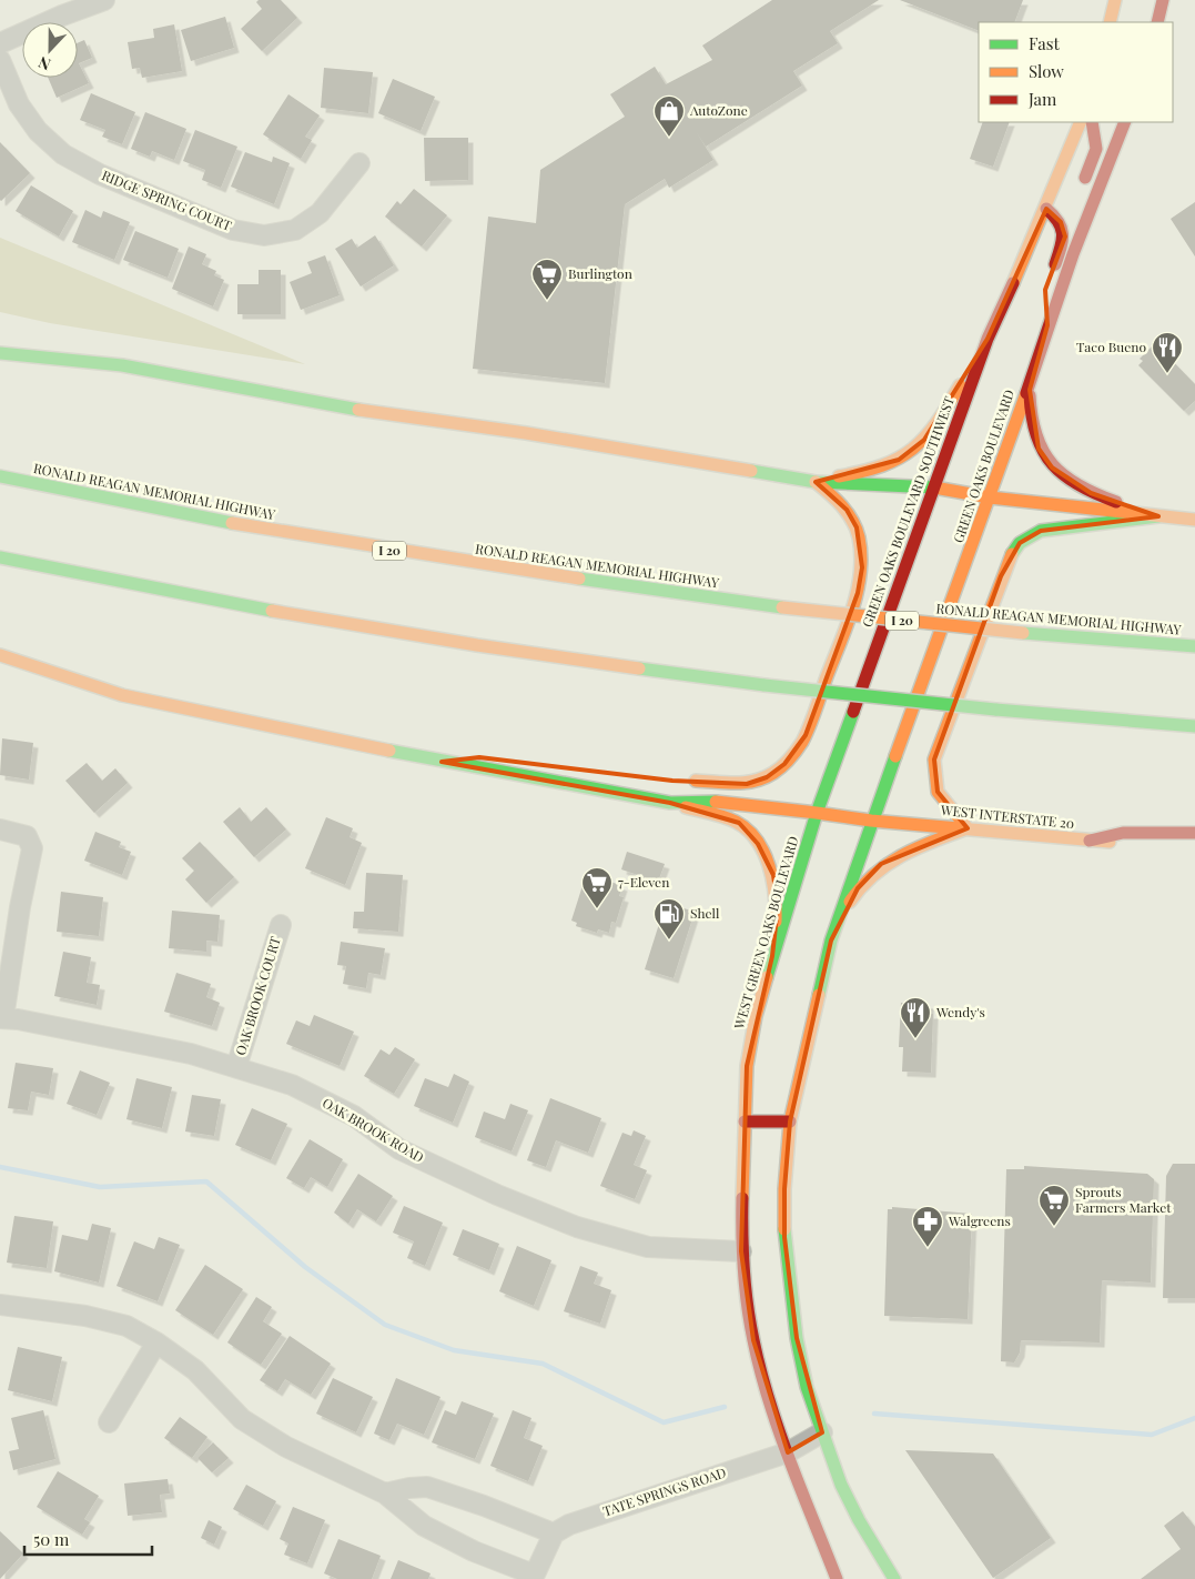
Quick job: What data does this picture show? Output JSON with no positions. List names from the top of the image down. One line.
{"streets":{"main road":["GREEN OAKS BOULEVARD","RONALD REAGAN MEMORIAL HIGHWAY","GREEN OAKS BOULEVARD SOUTHWEST","I 20","WEST INTERSTATE 20","WEST GREEN OAKS BOULEVARD"],"street":["RIDGE SPRING COURT","OAK BROOK COURT","OAK BROOK ROAD","TATE SPRINGS ROAD"]},"crossings":[["GREEN OAKS BOULEVARD","WEST INTERSTATE 20"],["GREEN OAKS BOULEVARD SOUTHWEST","WEST INTERSTATE 20"],["GREEN OAKS BOULEVARD SOUTHWEST","WEST GREEN OAKS BOULEVARD"],["WEST INTERSTATE 20","WEST GREEN OAKS BOULEVARD"],["WEST GREEN OAKS BOULEVARD","OAK BROOK ROAD"],["WEST GREEN OAKS BOULEVARD","TATE SPRINGS ROAD"],["OAK BROOK COURT","OAK BROOK ROAD"]],"places":{"shop":["AutoZone"],"supermarket":["Burlington","7-Eleven","Sprouts Farmers Market"],"restaurant":["Taco Bueno","Wendy's"],"fuel station":["Shell"],"pharmacy":["Walgreens"]},"legend":["Fast","Slow","Jam"],"scale_bar":"50 m","north":"bottom"}
